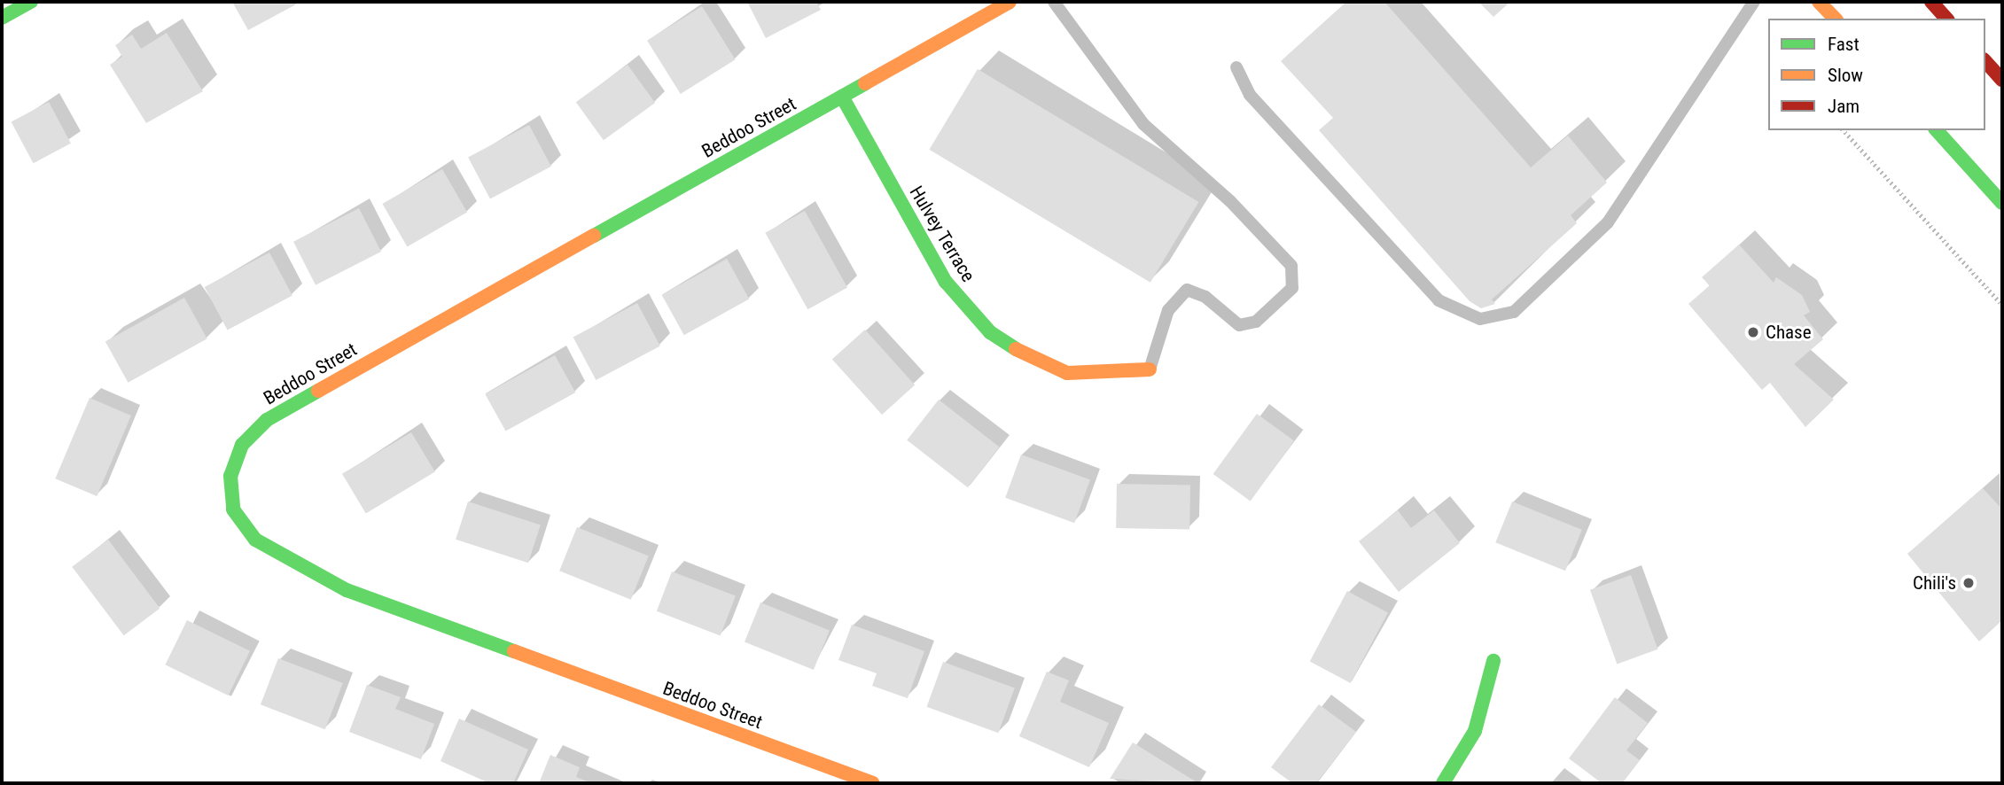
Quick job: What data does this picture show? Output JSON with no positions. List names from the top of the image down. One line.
{"streets":{"main road":["Beddoo Street","Hulvey Terrace"]},"crossings":[["Beddoo Street","Hulvey Terrace"]],"places":["Chase","Chili's"],"legend":["Fast","Slow","Jam"]}
